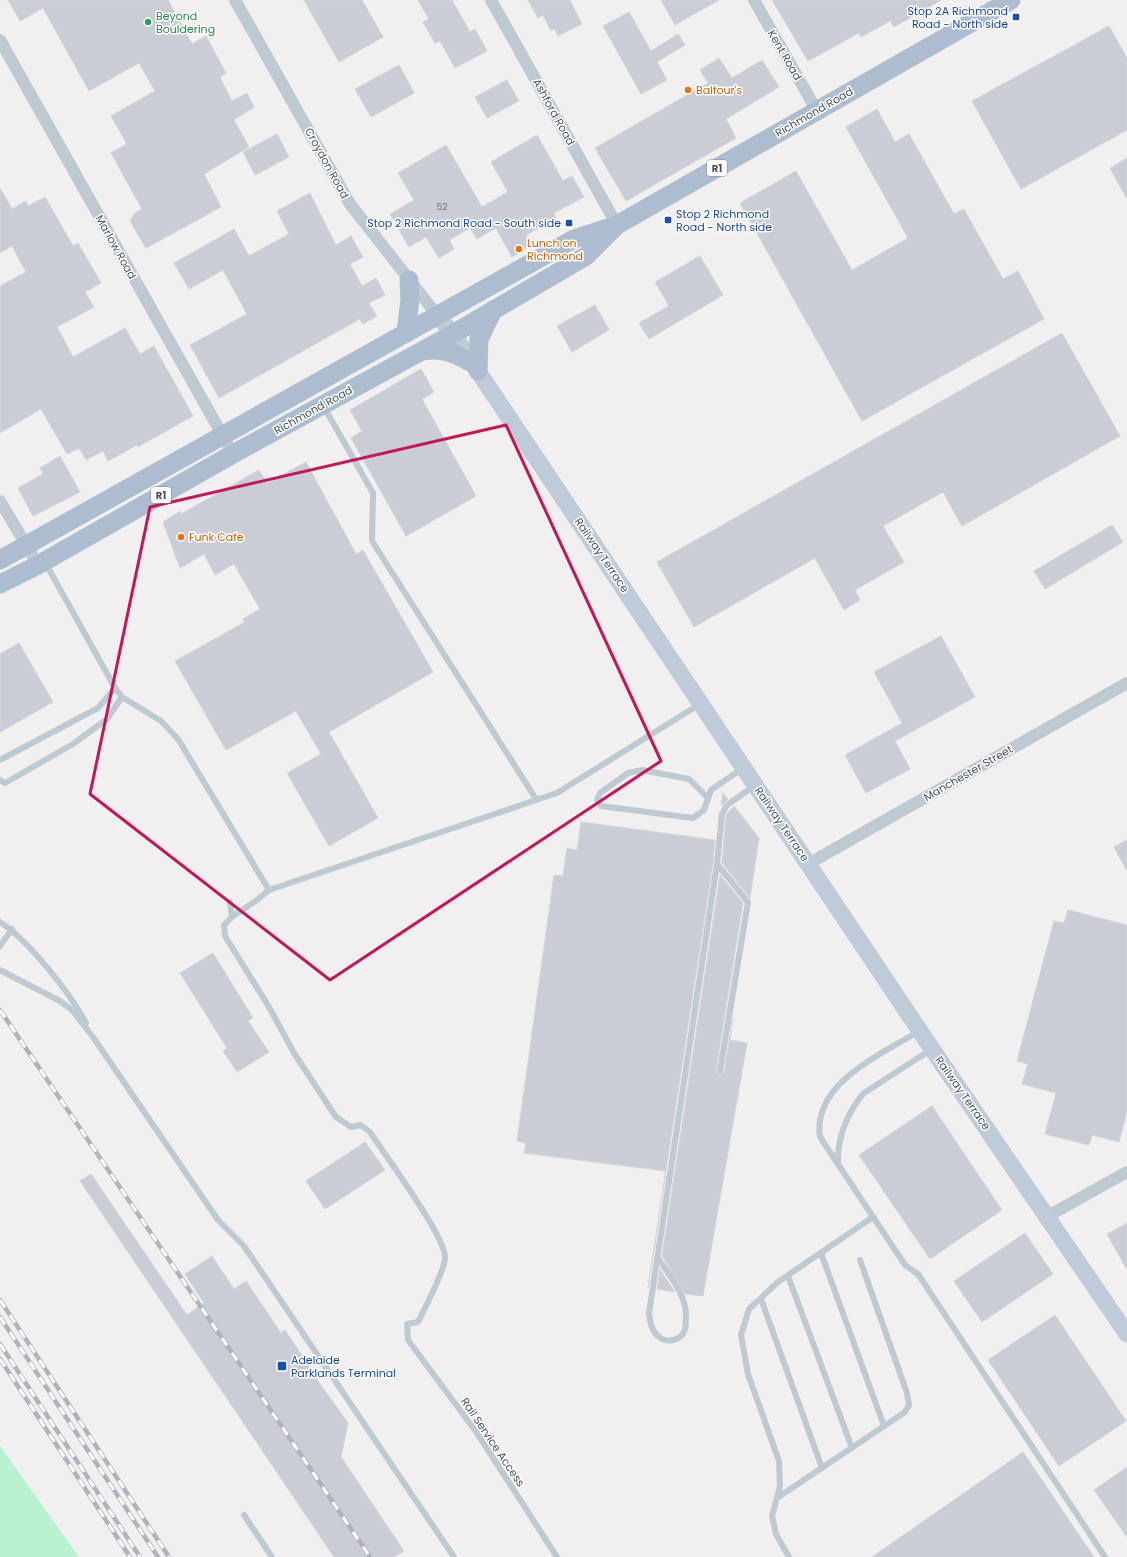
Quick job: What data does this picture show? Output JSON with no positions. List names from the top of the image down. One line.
{"streets":{"main road":["Richmond Road","R1","Railway Terrace"],"street":["Kent Road","Ashford Road","Croydon Road","Marlow Road","Manchester Street"],"lane":["Rail Service Access"]},"crossings":[["Kent Road","Richmond Road"],["Ashford Road","Richmond Road"],["Richmond Road","Croydon Road"],["Richmond Road","Marlow Road"],["Richmond Road","Railway Terrace"],["Croydon Road","Railway Terrace"],["Railway Terrace","Manchester Street"]],"places":{"transit":["Stop 2A Richmond Road - North side","Stop 2 Richmond Road - North side","Stop 2 Richmond Road - South side","Adelaide Parklands Terminal"],"other":["Beyond Bouldering","Balfour's","Lunch on Richmond","Funk Cafe"]},"house_numbers":["52"]}
